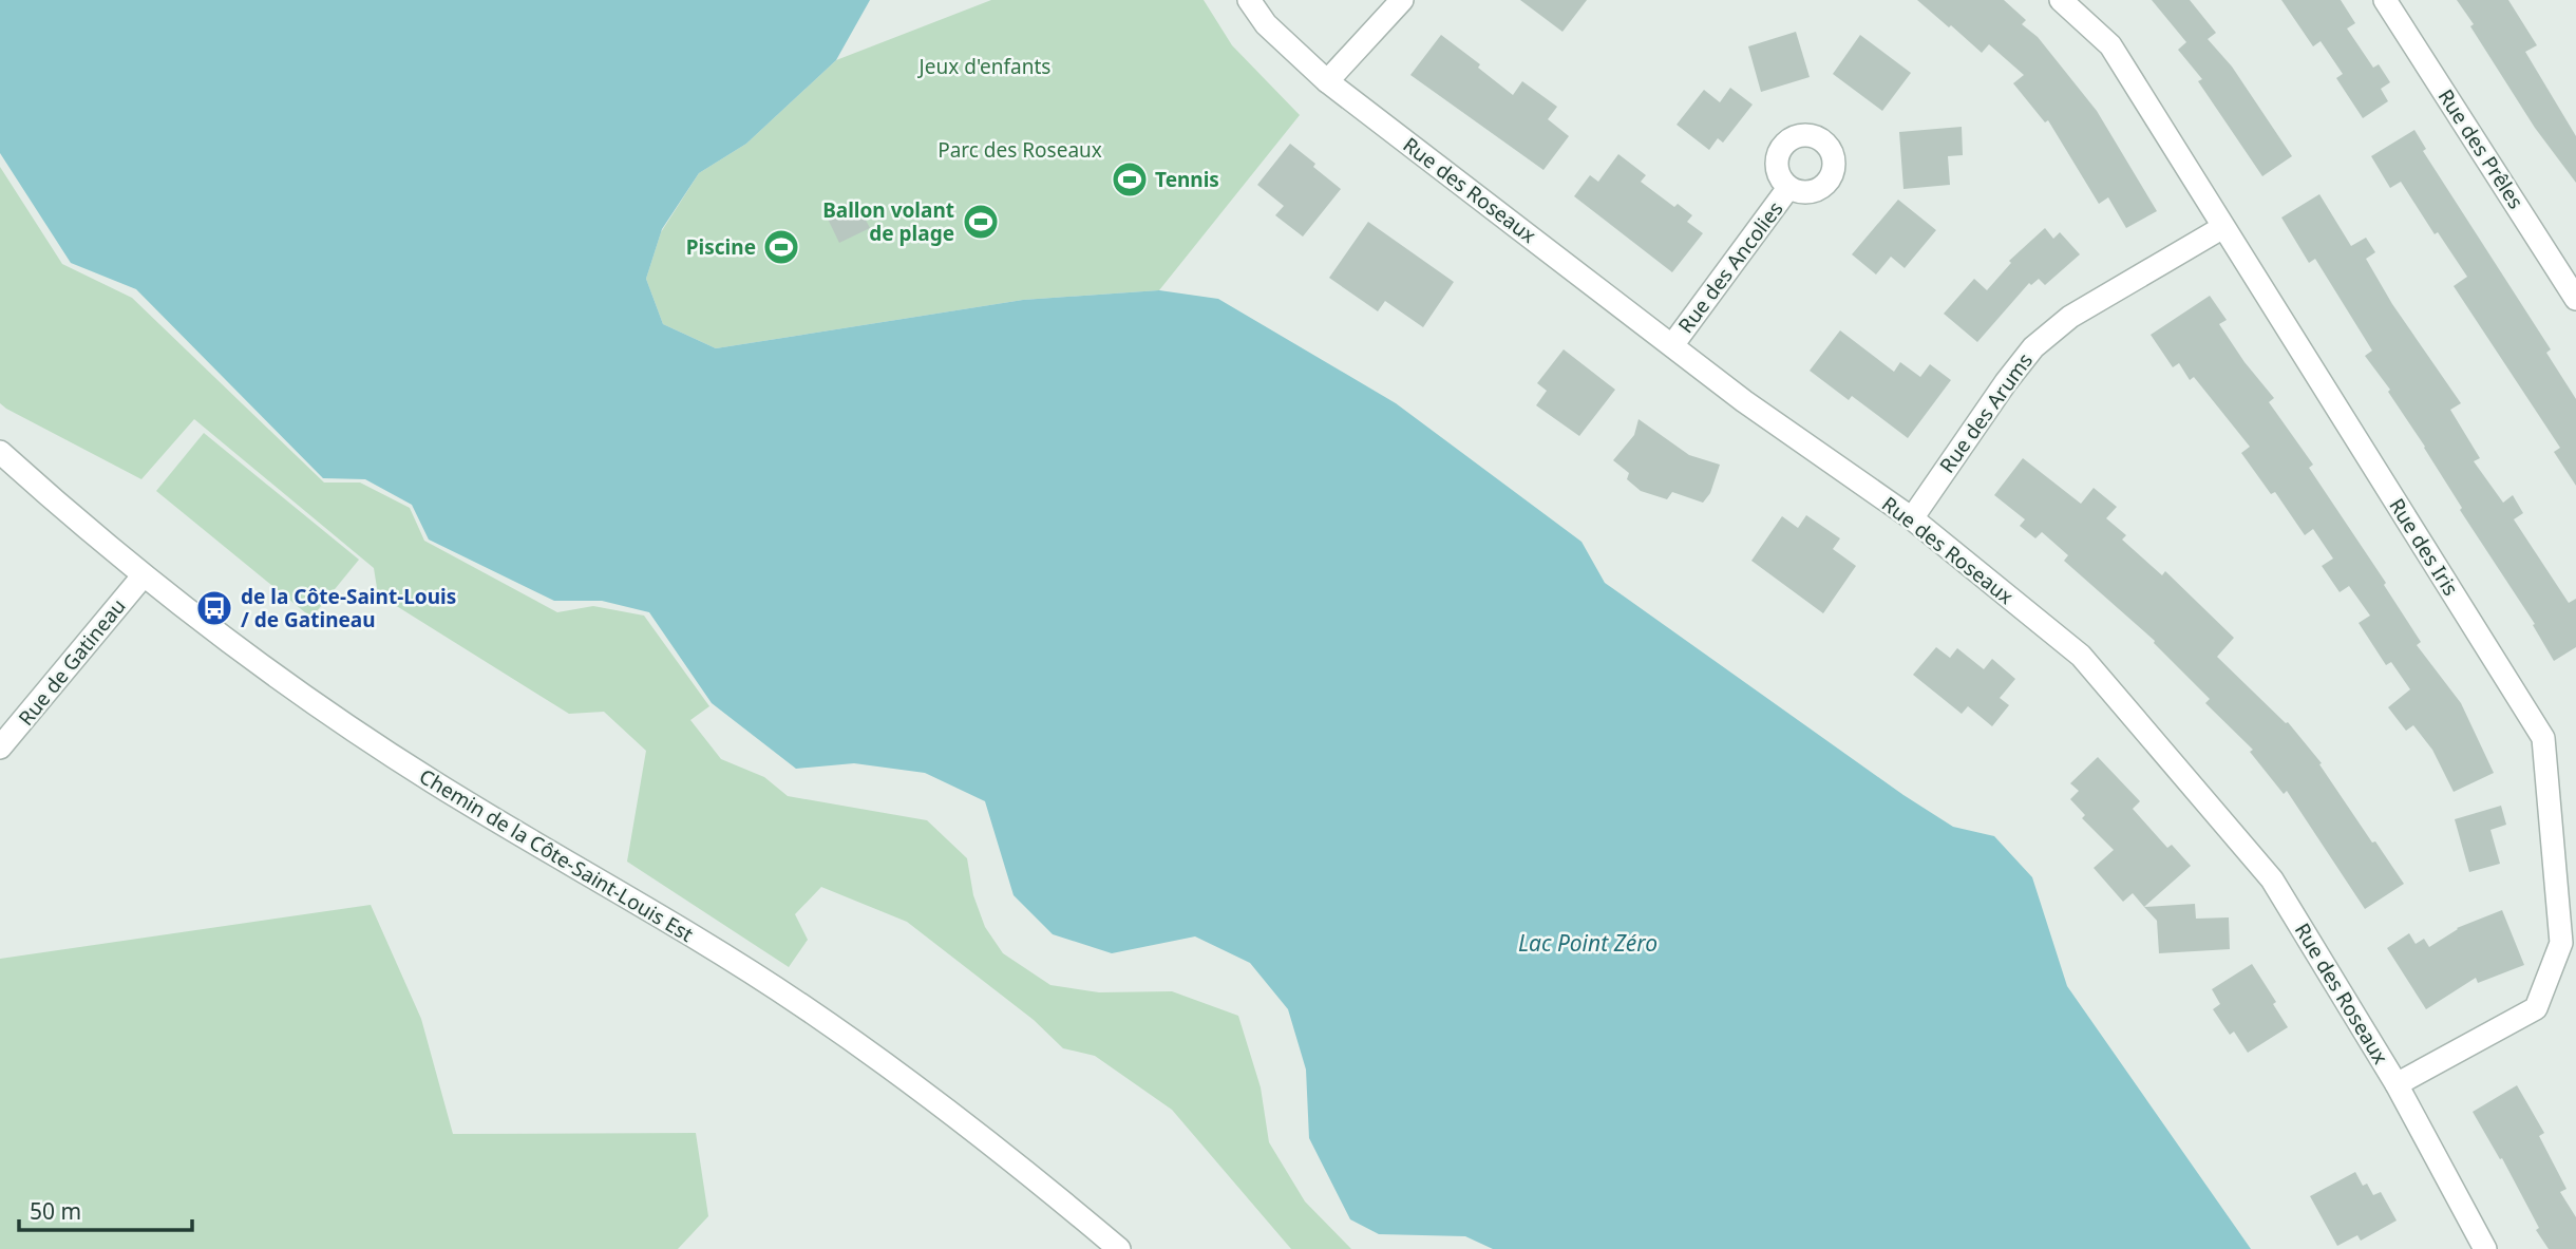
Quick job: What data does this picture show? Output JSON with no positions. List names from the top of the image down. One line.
{"streets":{"street":["Rue des Prêles","Rue des Roseaux","Rue des Ancolies","Rue des Arums","Rue des Iris","Rue de Gatineau","Chemin de la Côte-Saint-Louis Est"]},"crossings":[["Rue des Roseaux","Rue des Ancolies"],["Rue des Roseaux","Rue des Arums"],["Rue des Roseaux","Rue des Iris"],["Rue des Arums","Rue des Iris"],["Rue de Gatineau","Chemin de la Côte-Saint-Louis Est"]],"water":["Lac Point Zéro"],"parks":["Jeux d'enfants","Parc des Roseaux"],"places":{"sports":["Tennis","Ballon volant de plage","Piscine"],"bus stop":["de la Côte-Saint-Louis / de Gatineau"]},"scale_bar":"50 m"}
